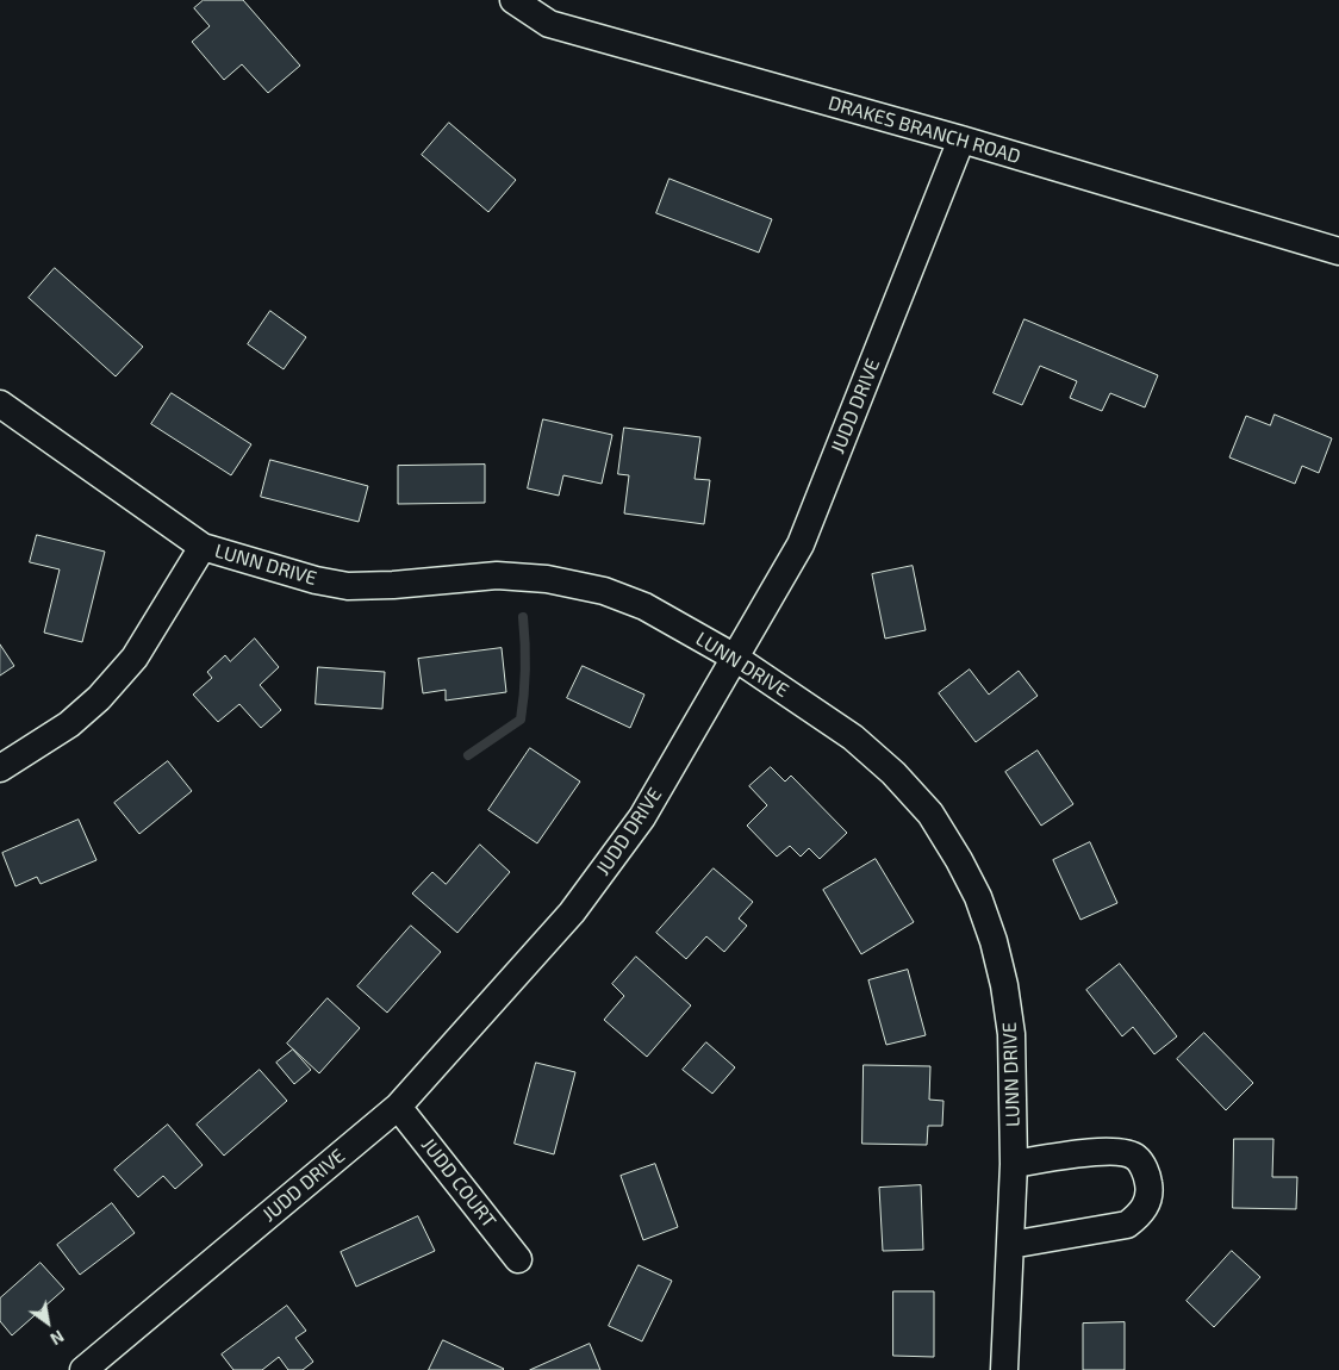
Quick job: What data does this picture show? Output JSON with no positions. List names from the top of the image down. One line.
{"streets":{"street":["DRAKES BRANCH ROAD","JUDD DRIVE","LUNN DRIVE","JUDD COURT"]},"crossings":[["DRAKES BRANCH ROAD","JUDD DRIVE"],["JUDD DRIVE","LUNN DRIVE"],["JUDD DRIVE","JUDD COURT"]],"north":"bottom right"}
